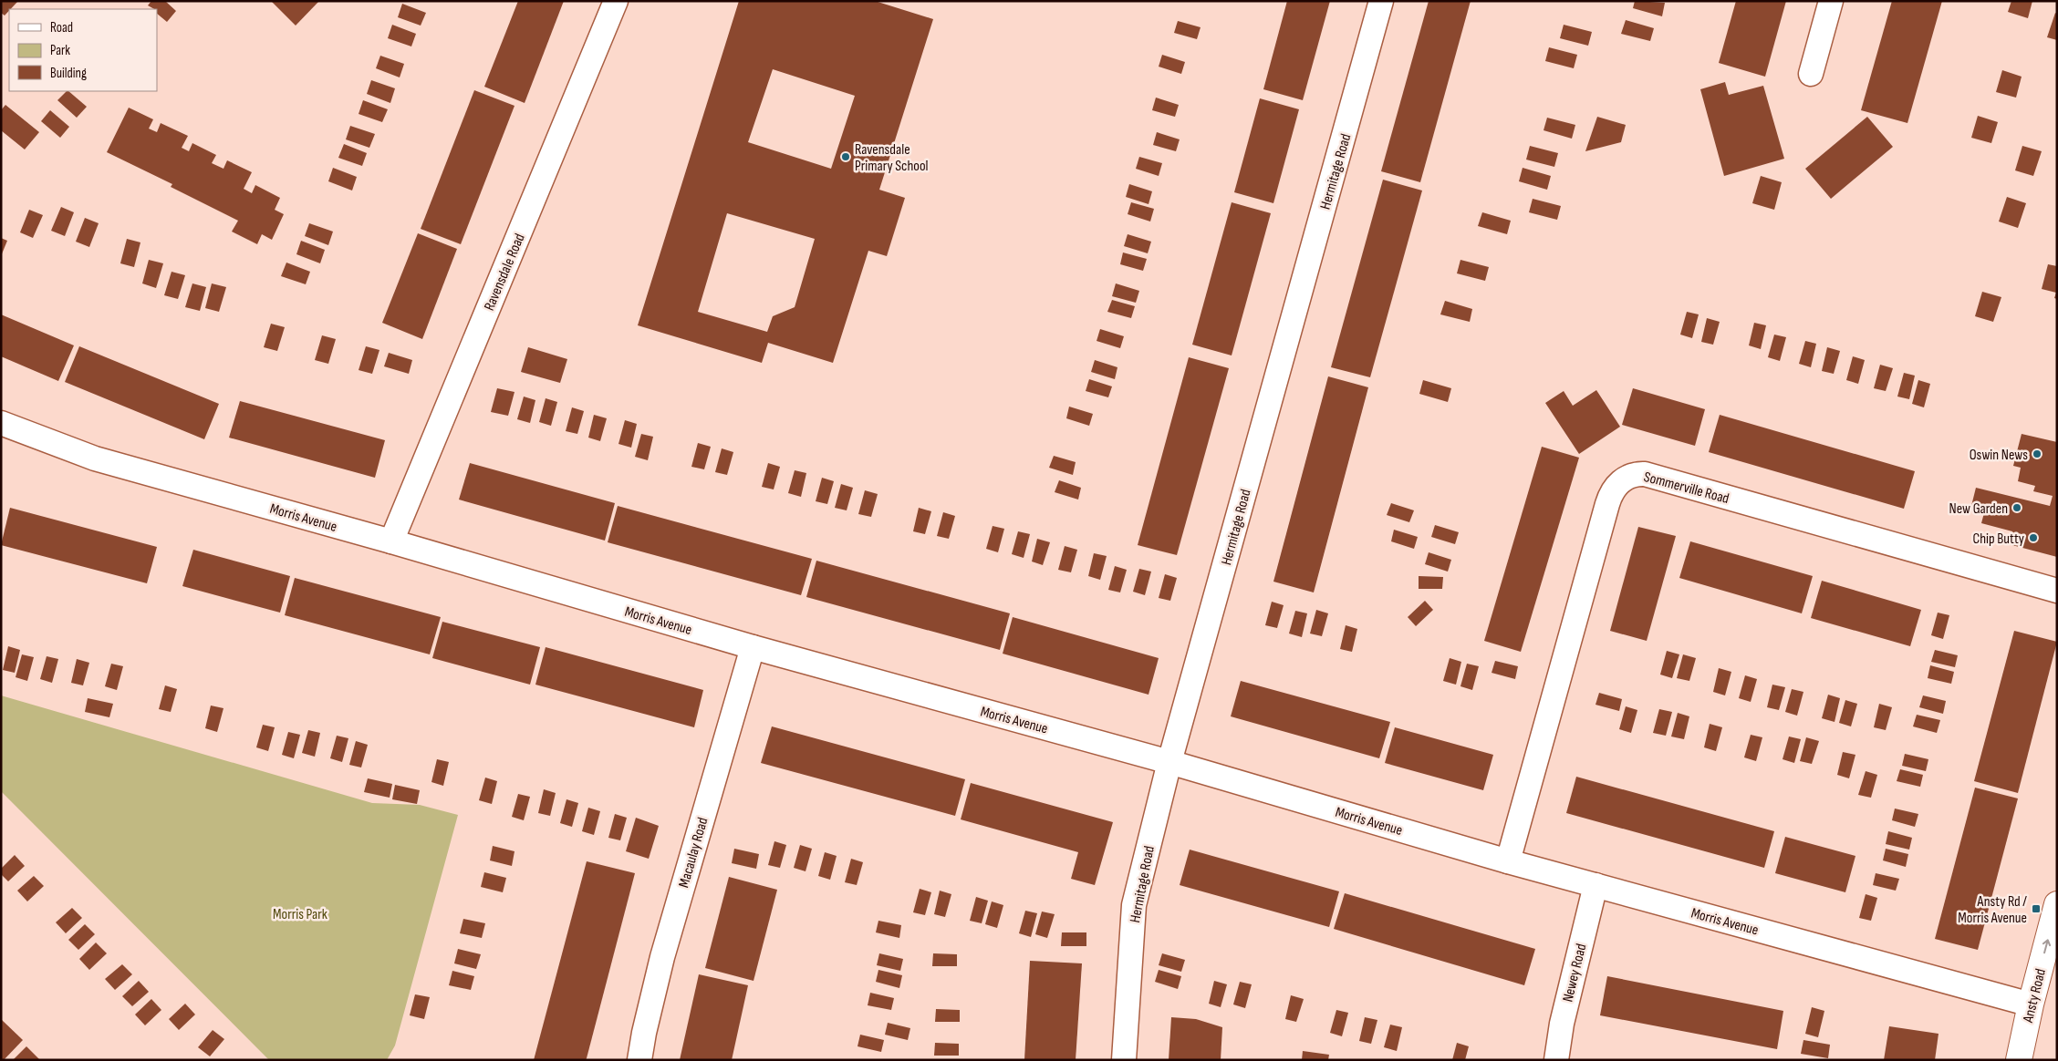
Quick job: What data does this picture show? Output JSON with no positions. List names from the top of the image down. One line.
{"streets":{"highway":["Ansty Road"],"street":["Hermitage Road","Ravensdale Road","Sommerville Road","Morris Avenue","Macaulay Road","Newey Road"]},"crossings":[["Hermitage Road","Morris Avenue"],["Ravensdale Road","Morris Avenue"],["Sommerville Road","Morris Avenue"],["Morris Avenue","Macaulay Road"],["Morris Avenue","Newey Road"],["Morris Avenue","Ansty Road"]],"one_way":["Ansty Road"],"parks":["Morris Park"],"places":{"other":["Ravensdale Primary School","Oswin News","New Garden","Chip Butty"],"transit":["Ansty Rd / Morris Avenue"]},"legend":["Road","Park","Building"]}
